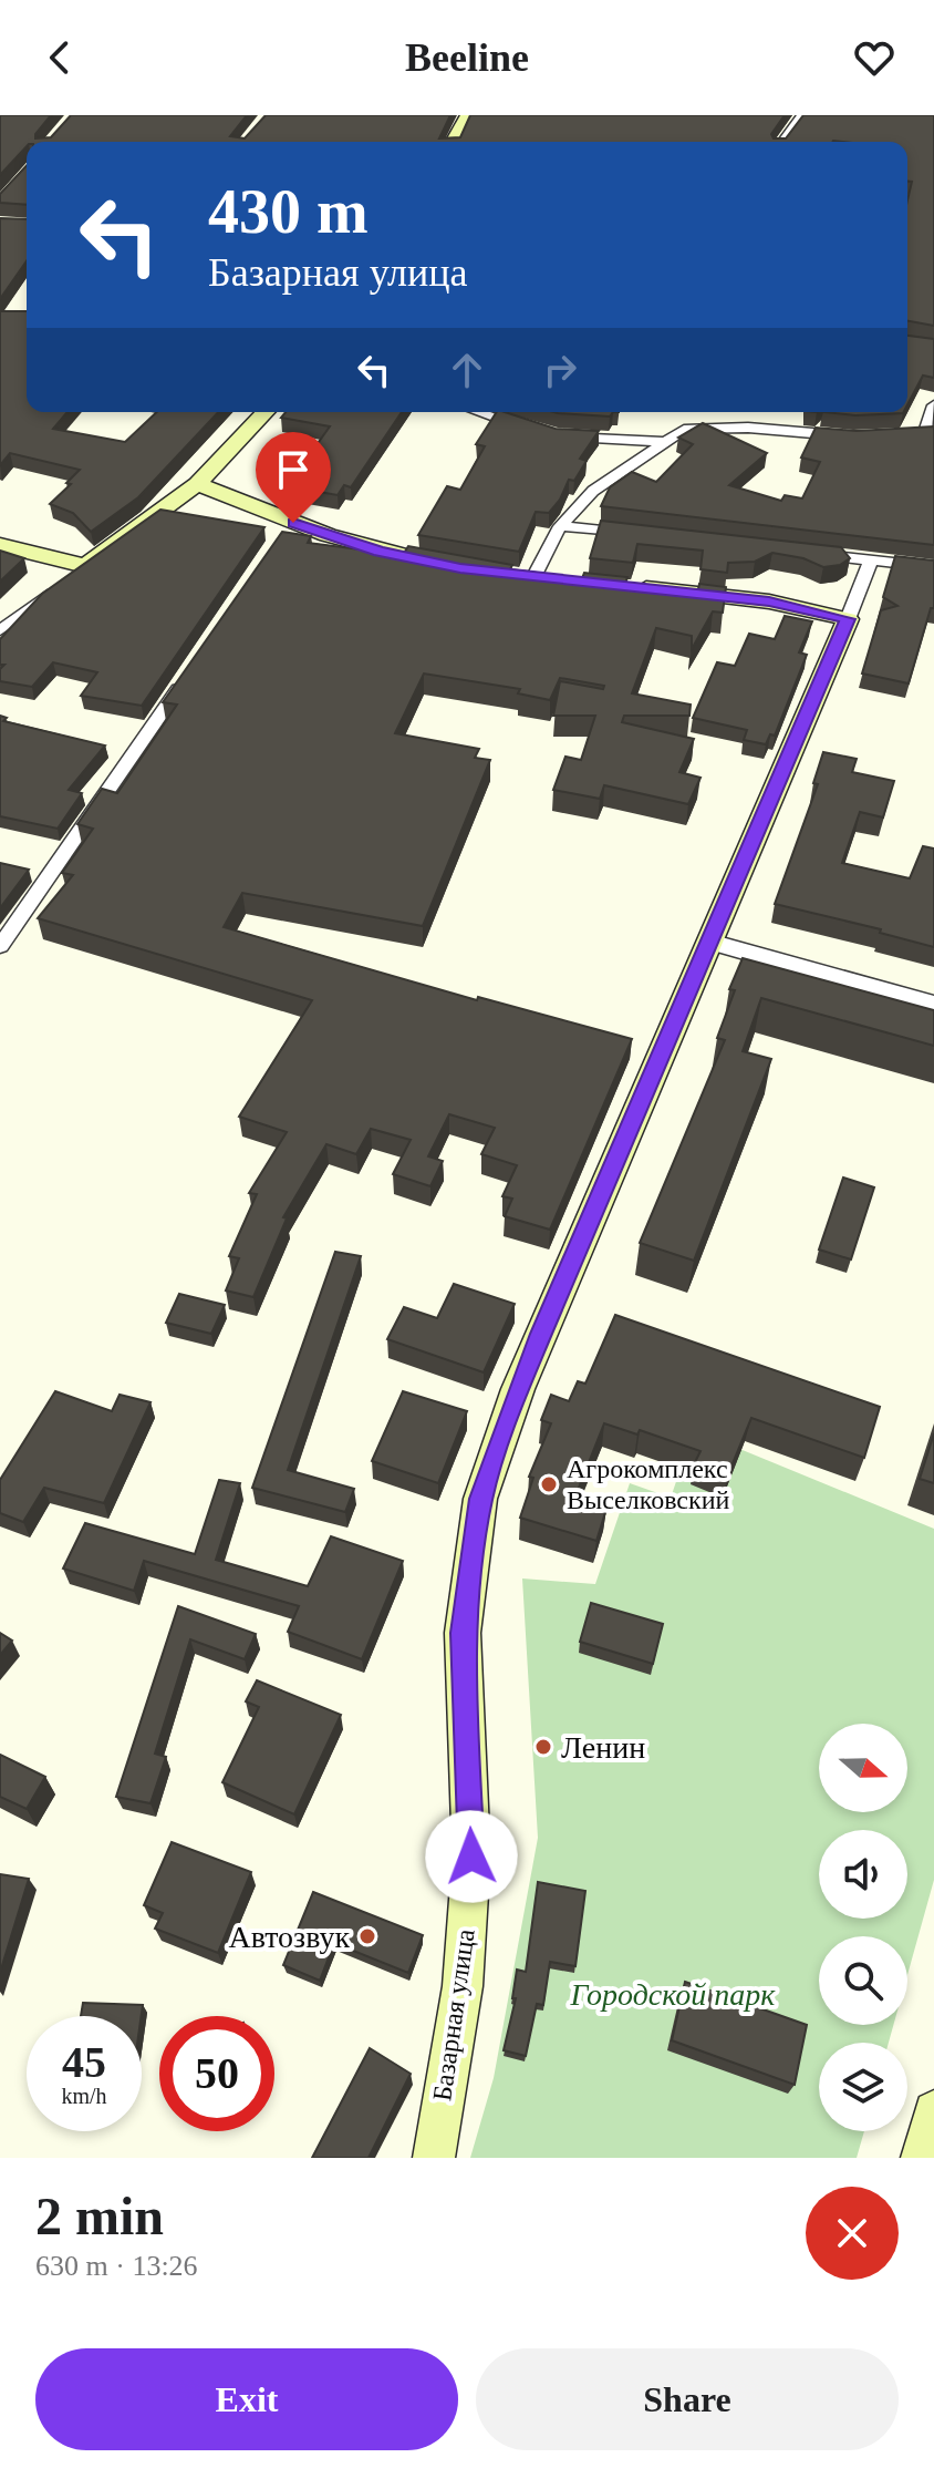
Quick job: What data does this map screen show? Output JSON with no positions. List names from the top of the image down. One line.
{"streets":{"main road":["Базарная улица"]},"parks":["Городской парк"],"places":["Агрокомплекс Выселковский","Ленин","Автозвук"],"north":"right","page":{"header":"Beeline","turn":["430 m","Базарная улица"],"speed":"45 km/h","limit":"50","heading":["2 min","630 m · 13:26"],"buttons":["Exit","Share"]}}
